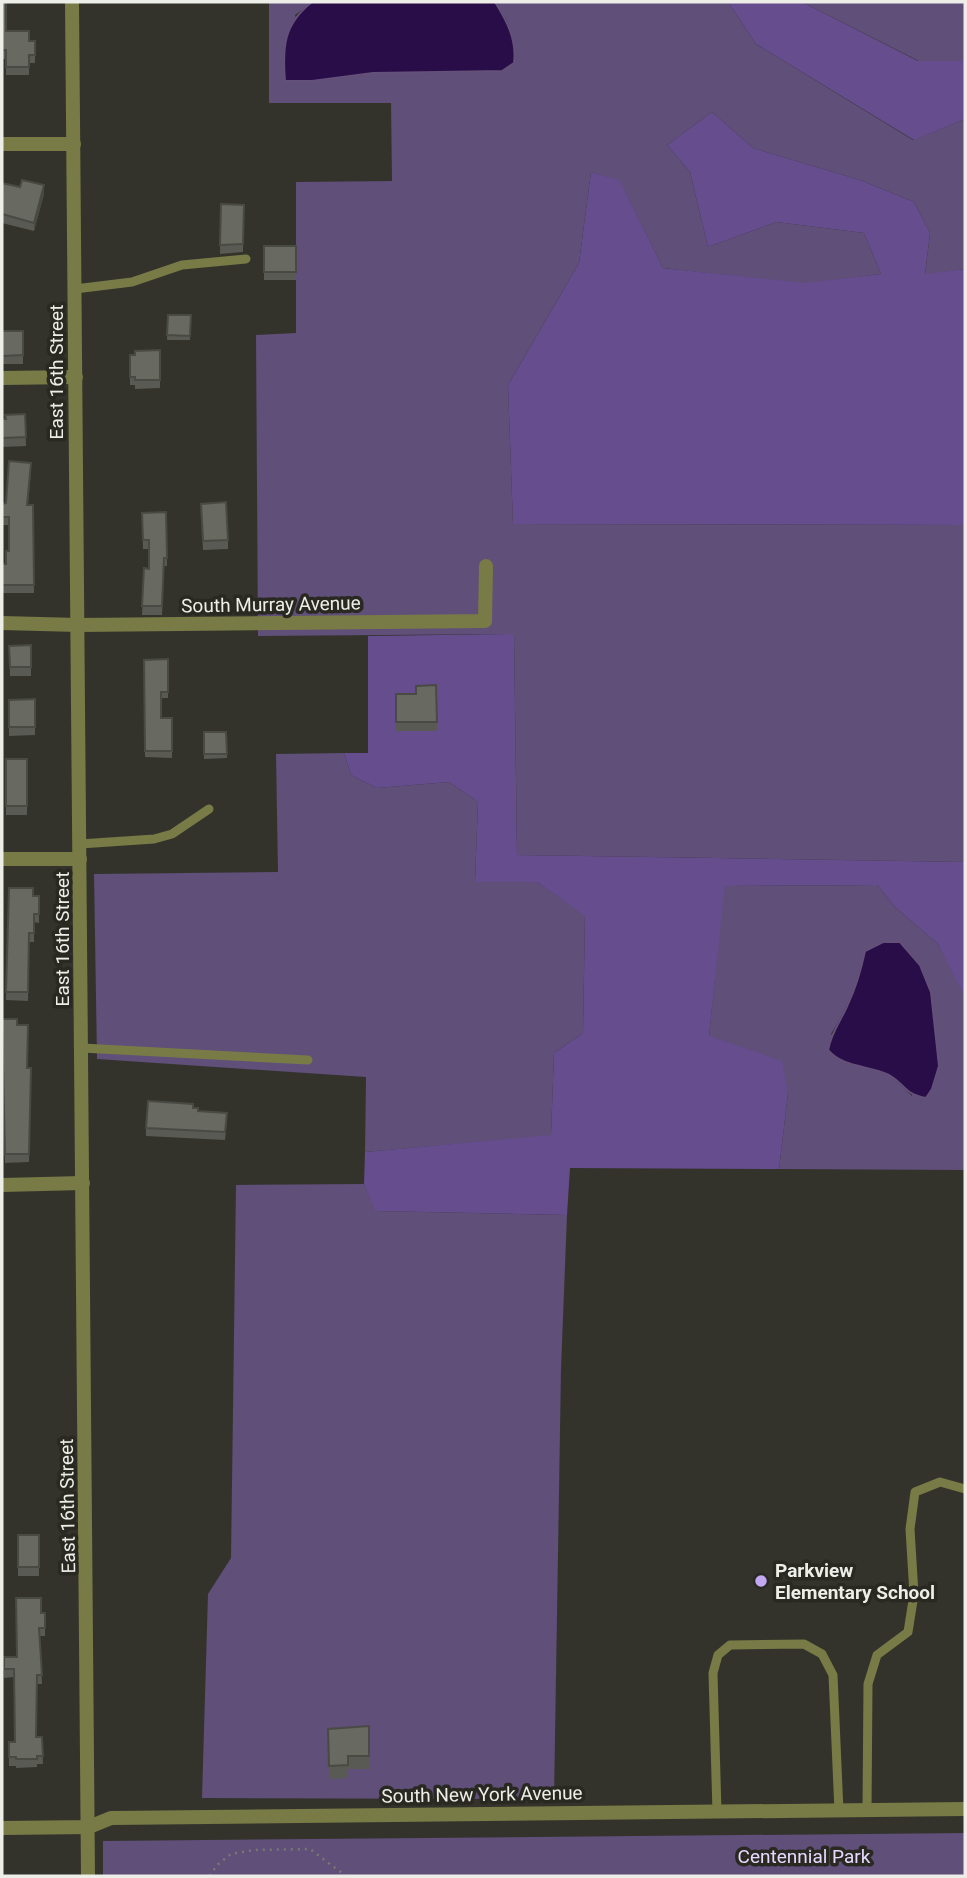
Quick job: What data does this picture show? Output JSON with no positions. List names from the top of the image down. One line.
{"streets":{"street":["East 16th Street","South Murray Avenue","South New York Avenue"]},"crossings":[["East 16th Street","South Murray Avenue"],["East 16th Street","South New York Avenue"]],"parks":["Centennial Park"],"places":["Parkview Elementary School"]}
